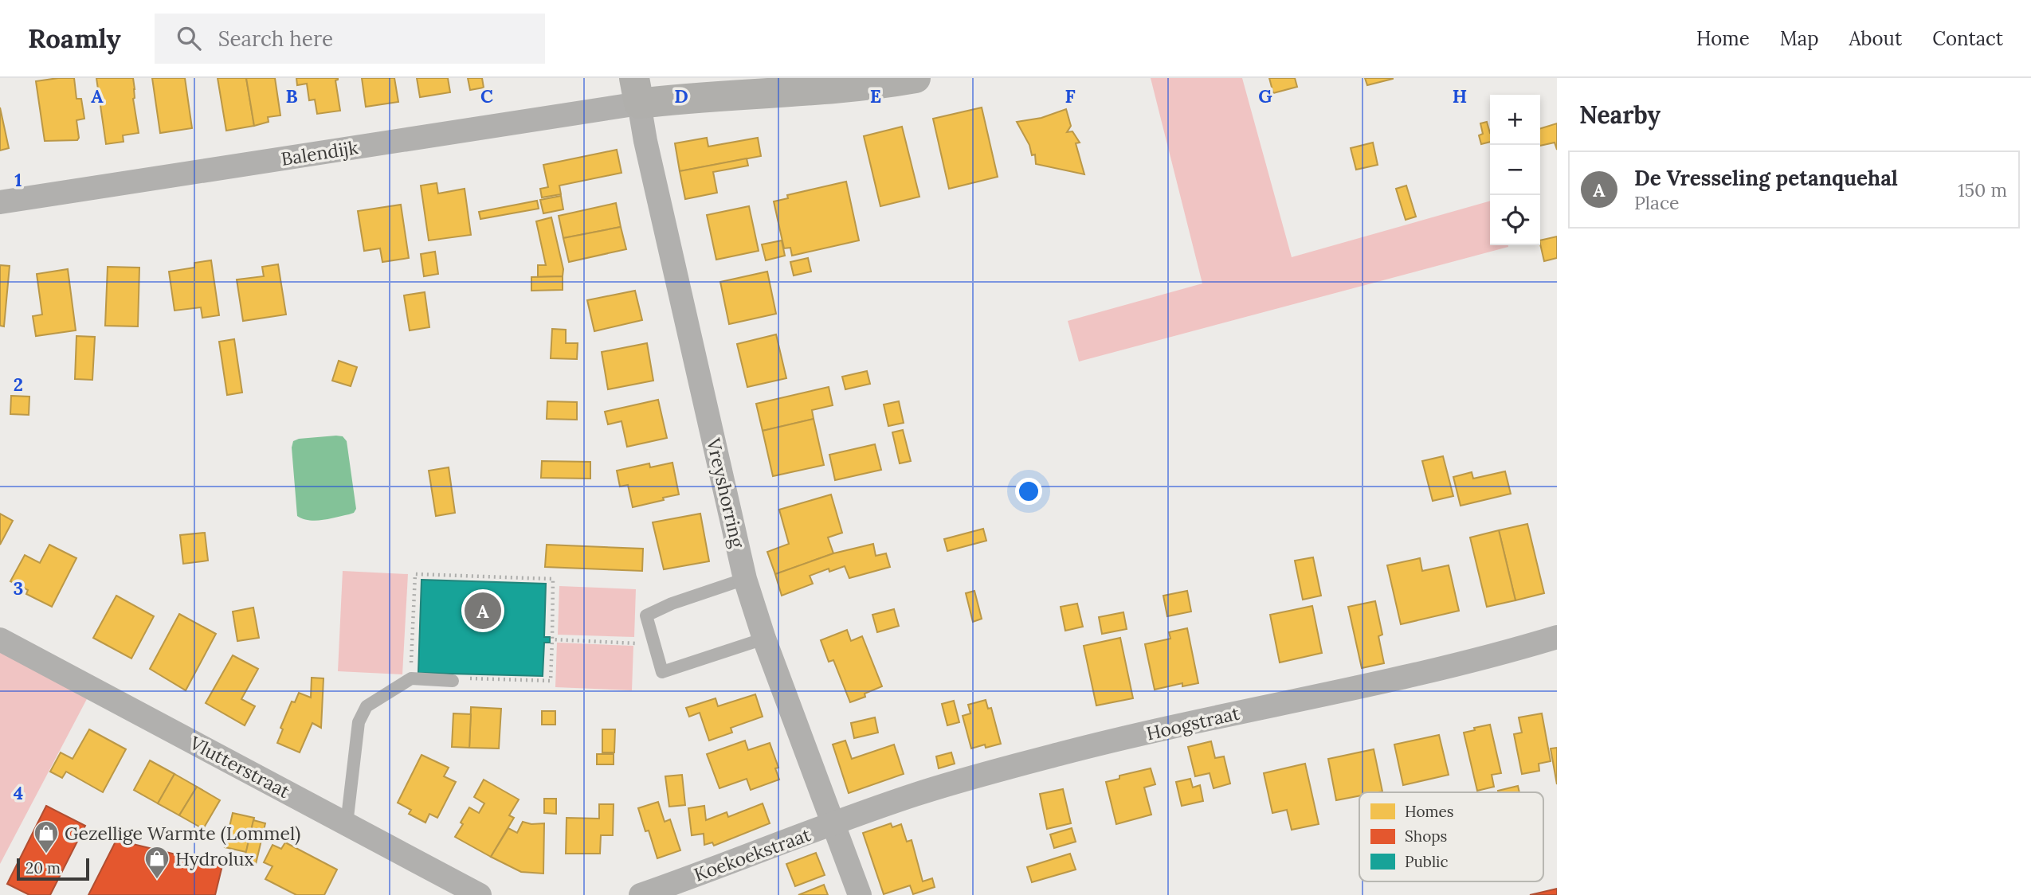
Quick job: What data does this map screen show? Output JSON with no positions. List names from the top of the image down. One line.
{"streets":{"street":["Balendijk","Vreyshorring","Hoogstraat","Vlutterstraat","Koekoekstraat"]},"crossings":[["Balendijk","Vreyshorring"],["Vreyshorring","Hoogstraat"],["Vreyshorring","Koekoekstraat"],["Hoogstraat","Koekoekstraat"]],"places":{"shop":["Gezellige Warmte (Lommel)","Hydrolux"]},"legend":["Homes","Shops","Public"],"scale_bar":"20 m","page":{"header":"Roamly","search":"Search here","nav":["Home","Map","About","Contact"],"heading":"Nearby","map_buttons":["+","−"],"list":[{"mark":"A","name":"De Vresseling petanquehal","note":"Place","value":"150 m"}],"pins":"A","scale":"20 m"},"grid":{"columns":["A","B","C","D","E","F","G","H"],"rows":["1","2","3","4"]}}
